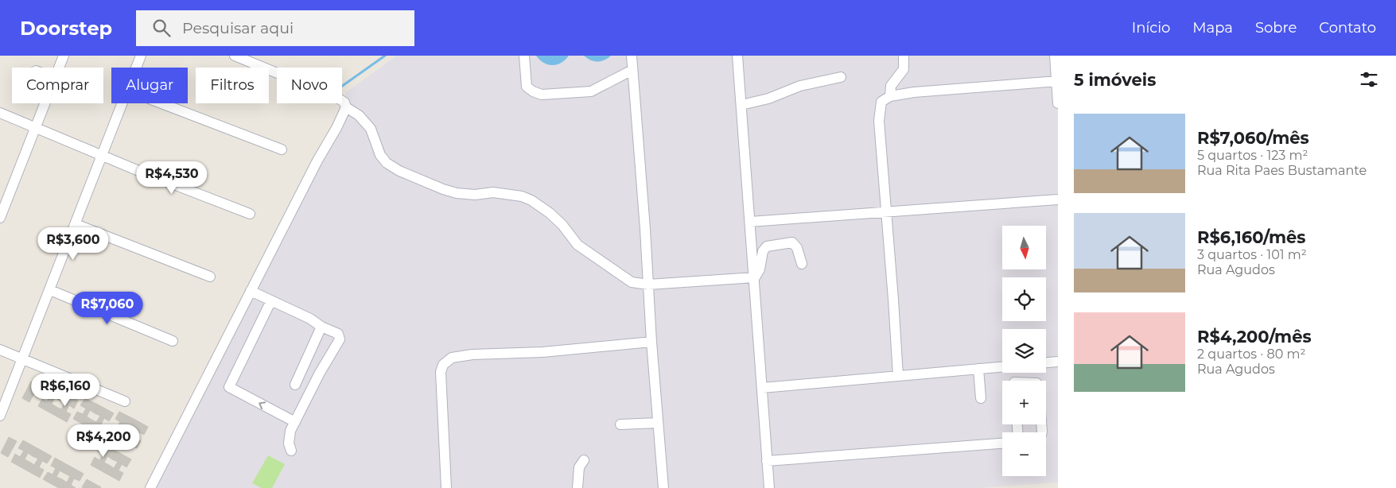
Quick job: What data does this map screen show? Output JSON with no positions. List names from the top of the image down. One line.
{"north":"bottom","page":{"header":"Doorstep","search":"Pesquisar aqui","nav":["Início","Mapa","Sobre","Contato"],"heading":"5 imóveis","chip":["Comprar","Alugar","Filtros","Novo"],"list":[{"name":"R$7,060/mês","note":"5 quartos · 123 m² · Rua Rita Paes Bustamante"},{"name":"R$6,160/mês","note":"3 quartos · 101 m² · Rua Agudos"},{"name":"R$4,200/mês","note":"2 quartos · 80 m² · Rua Agudos"}],"price":["R$4,530","R$3,600","R$7,060","R$6,160","R$4,200"],"map_buttons":["+","−"]}}
